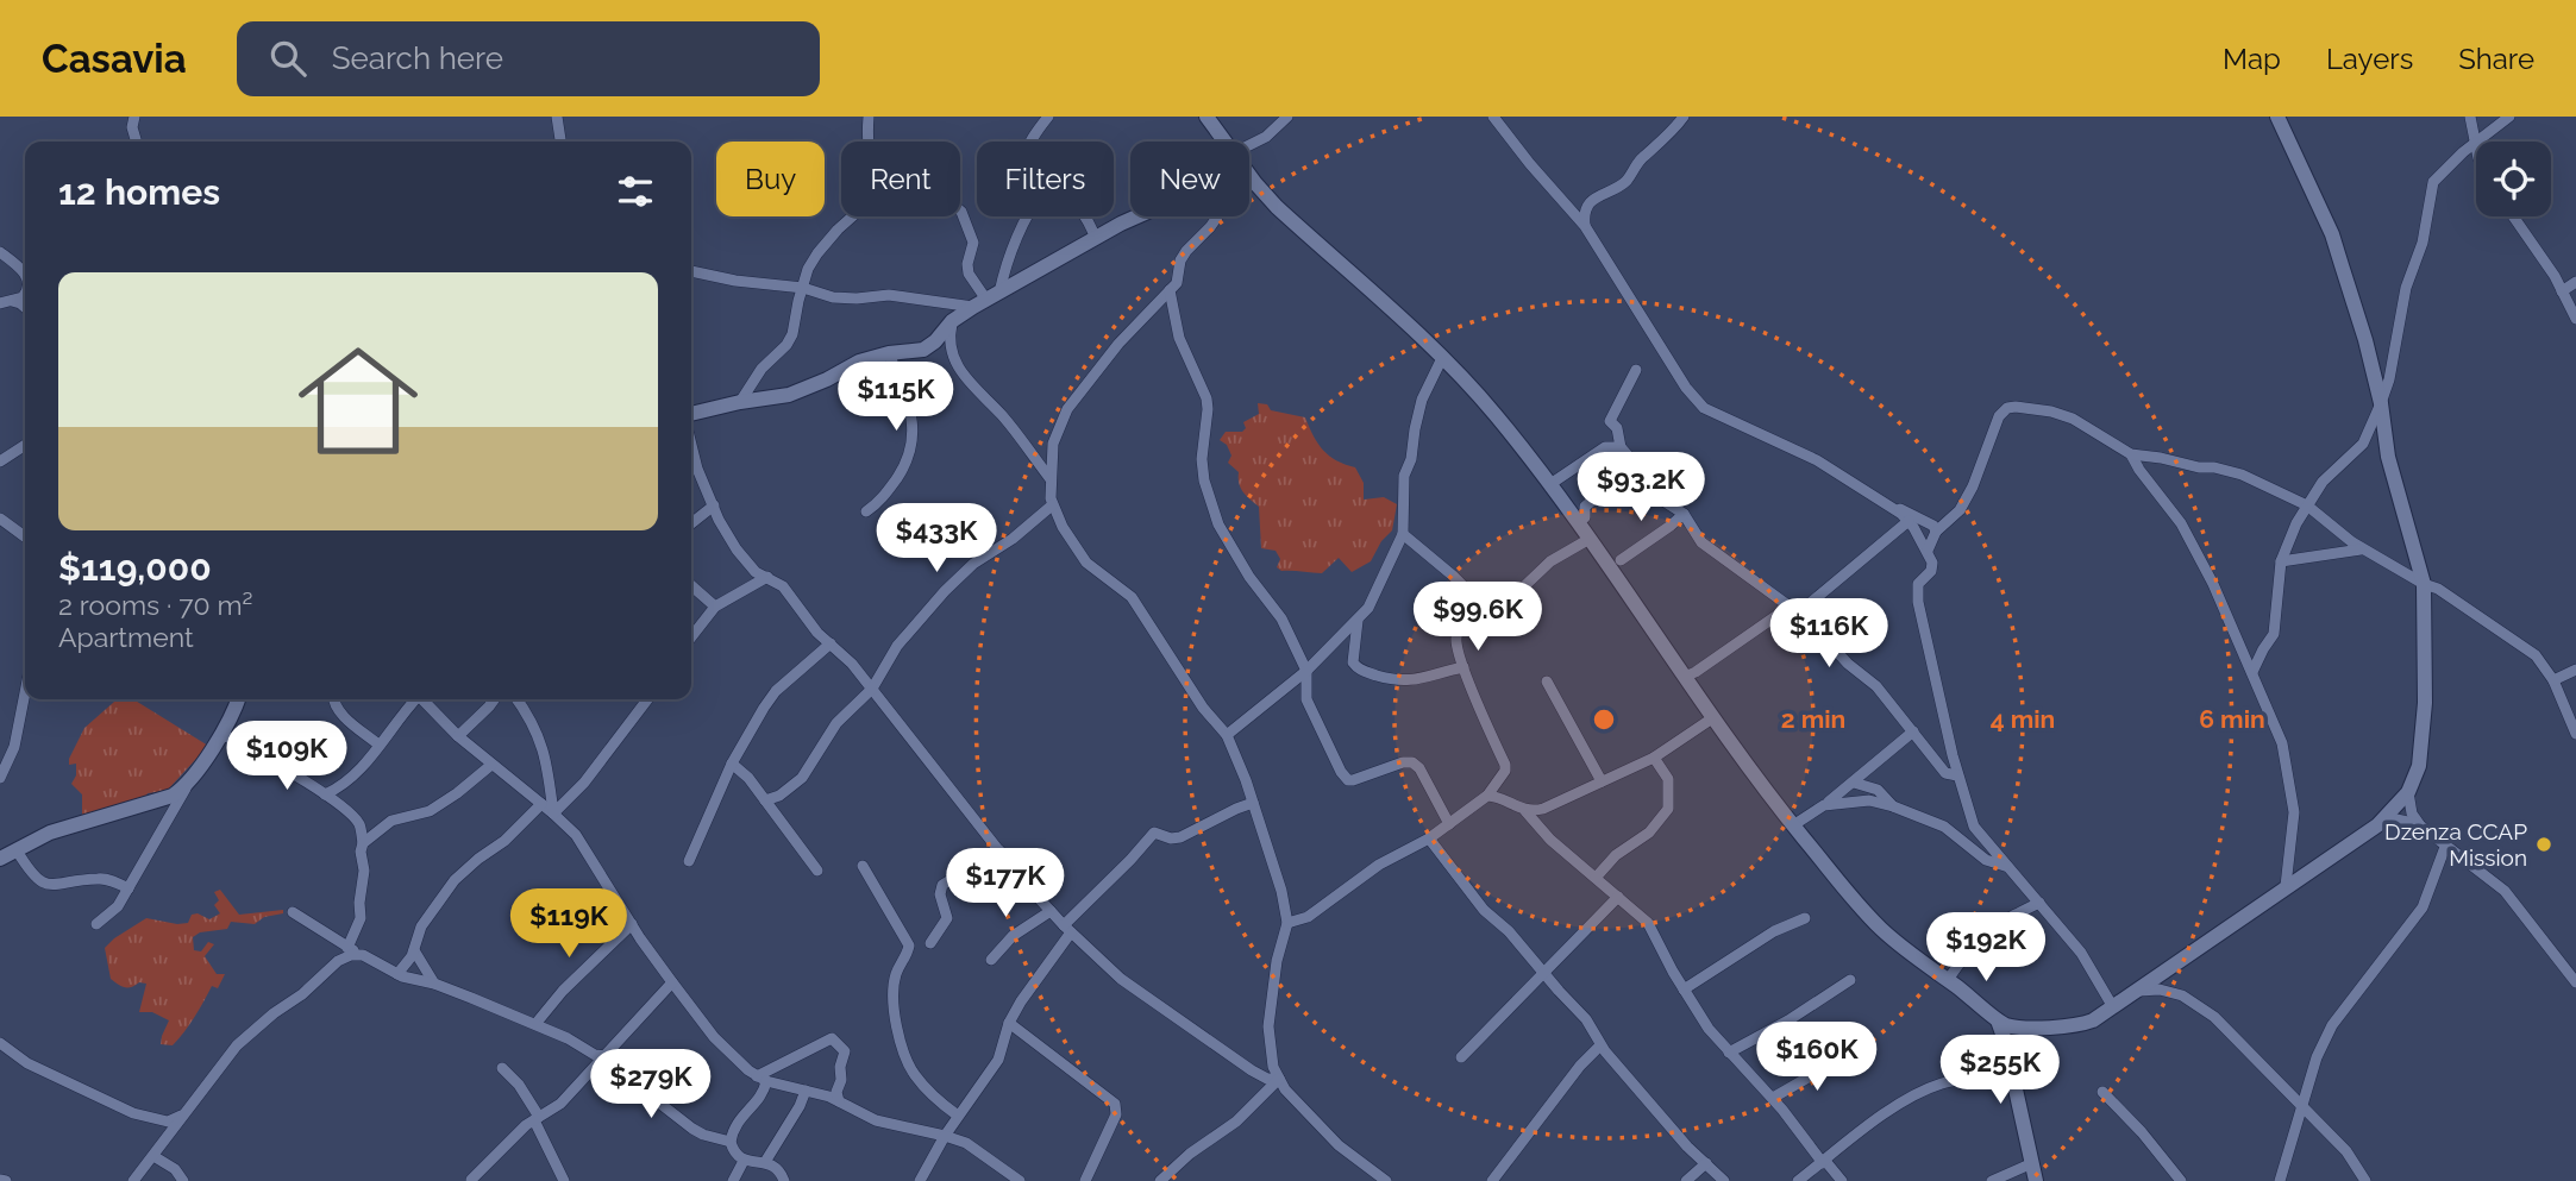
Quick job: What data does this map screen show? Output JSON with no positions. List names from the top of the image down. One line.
{"places":["Dzenza CCAP Mission"],"page":{"header":"Casavia","search":"Search here","nav":["Map","Layers","Share"],"chip":["Buy","Rent","Filters","New"],"heading":"12 homes","list":[{"name":"$119,000","note":"2 rooms · 70 m² · Apartment"}],"price":["$115K","$93.2K","$433K","$99.6K","$116K","$109K","$177K","$119K","$192K","$160K","$255K","$279K"]},"rings":["2 min","4 min","6 min"]}
